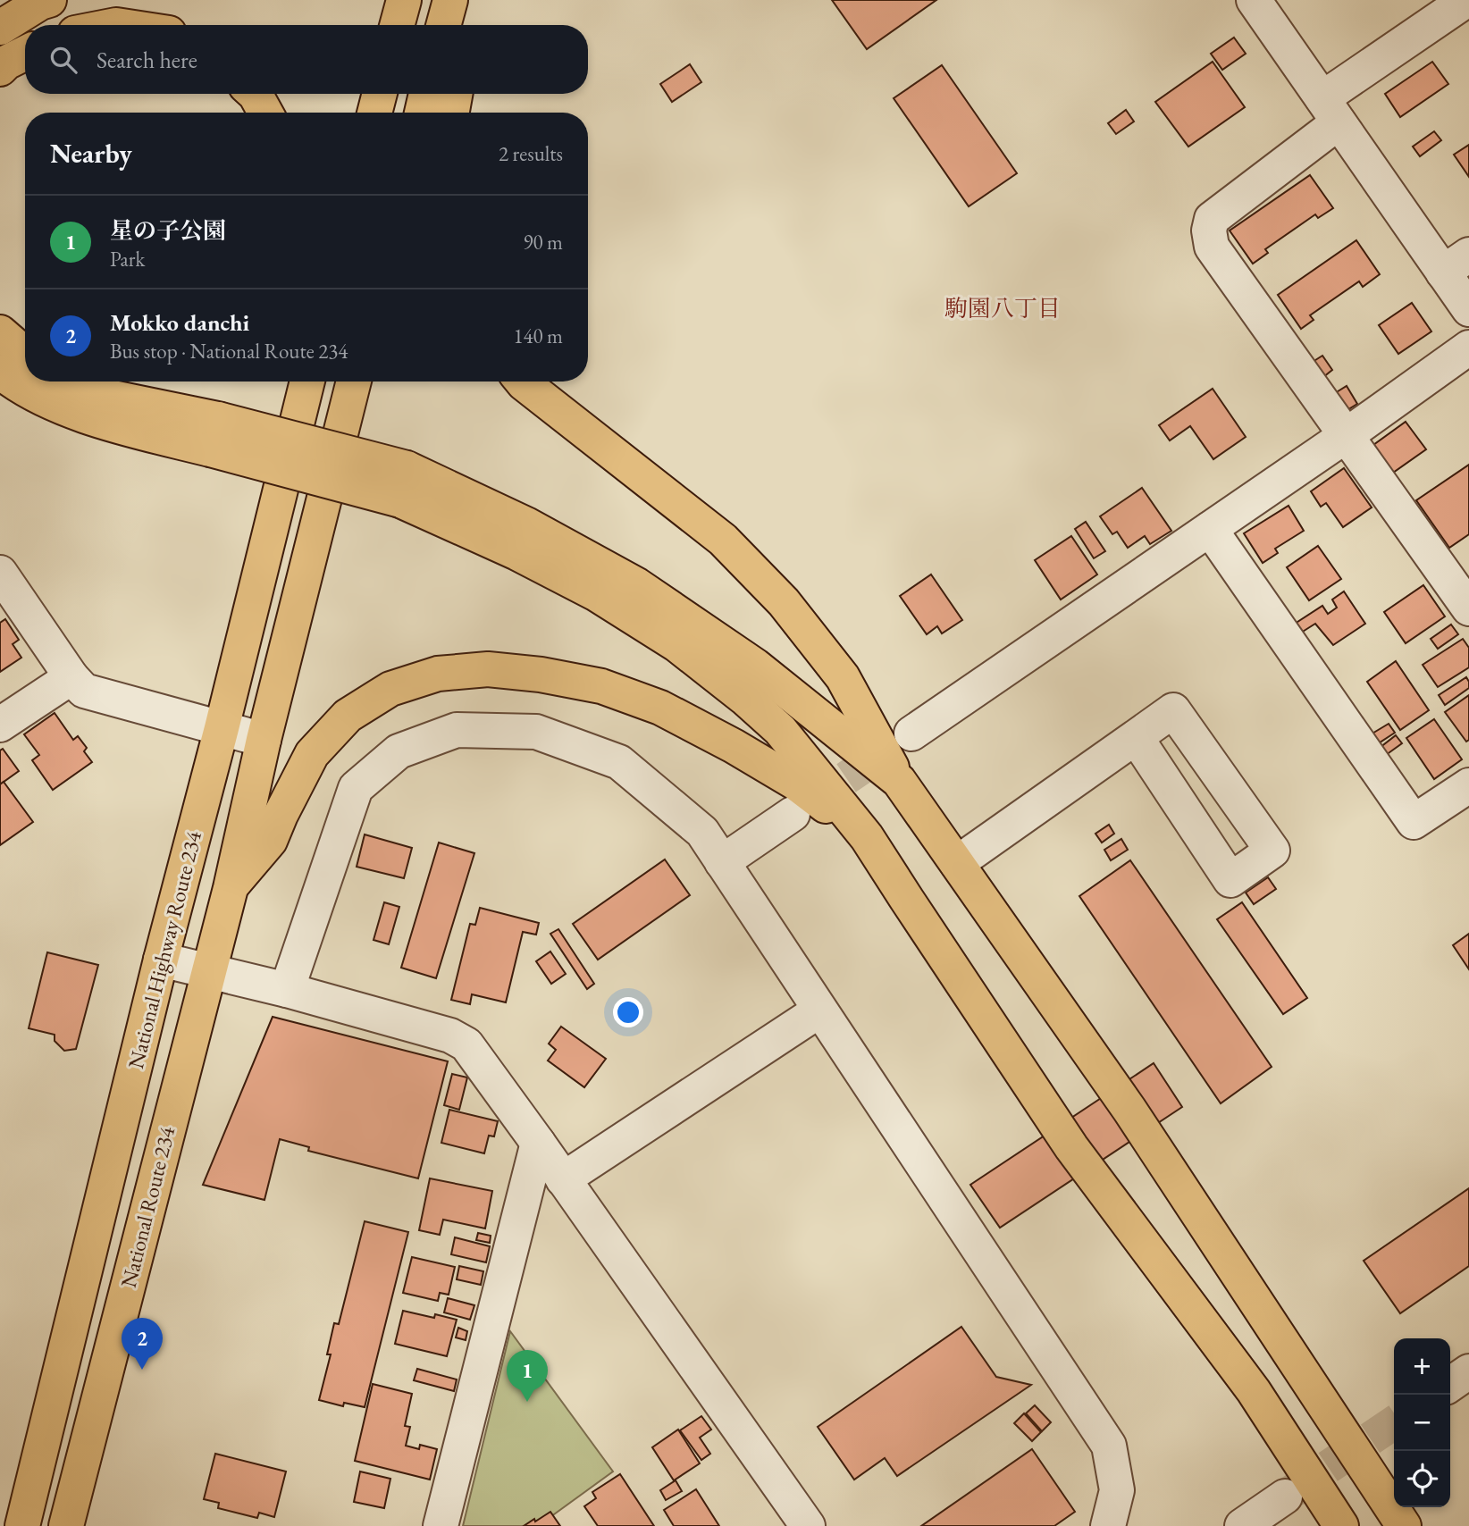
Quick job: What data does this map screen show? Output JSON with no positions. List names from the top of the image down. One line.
{"streets":{"highway":["National Highway Route 234","National Route 234"]},"districts":["駒園八丁目"],"page":{"search":"Search here","heading":["Nearby","2 results"],"list":[{"mark":"1","name":"星の子公園","note":"Park","value":"90 m"},{"mark":"2","name":"Mokko danchi","note":"Bus stop · National Route 234","value":"140 m"}],"pins":["2","1"],"map_buttons":["+","−"]}}
